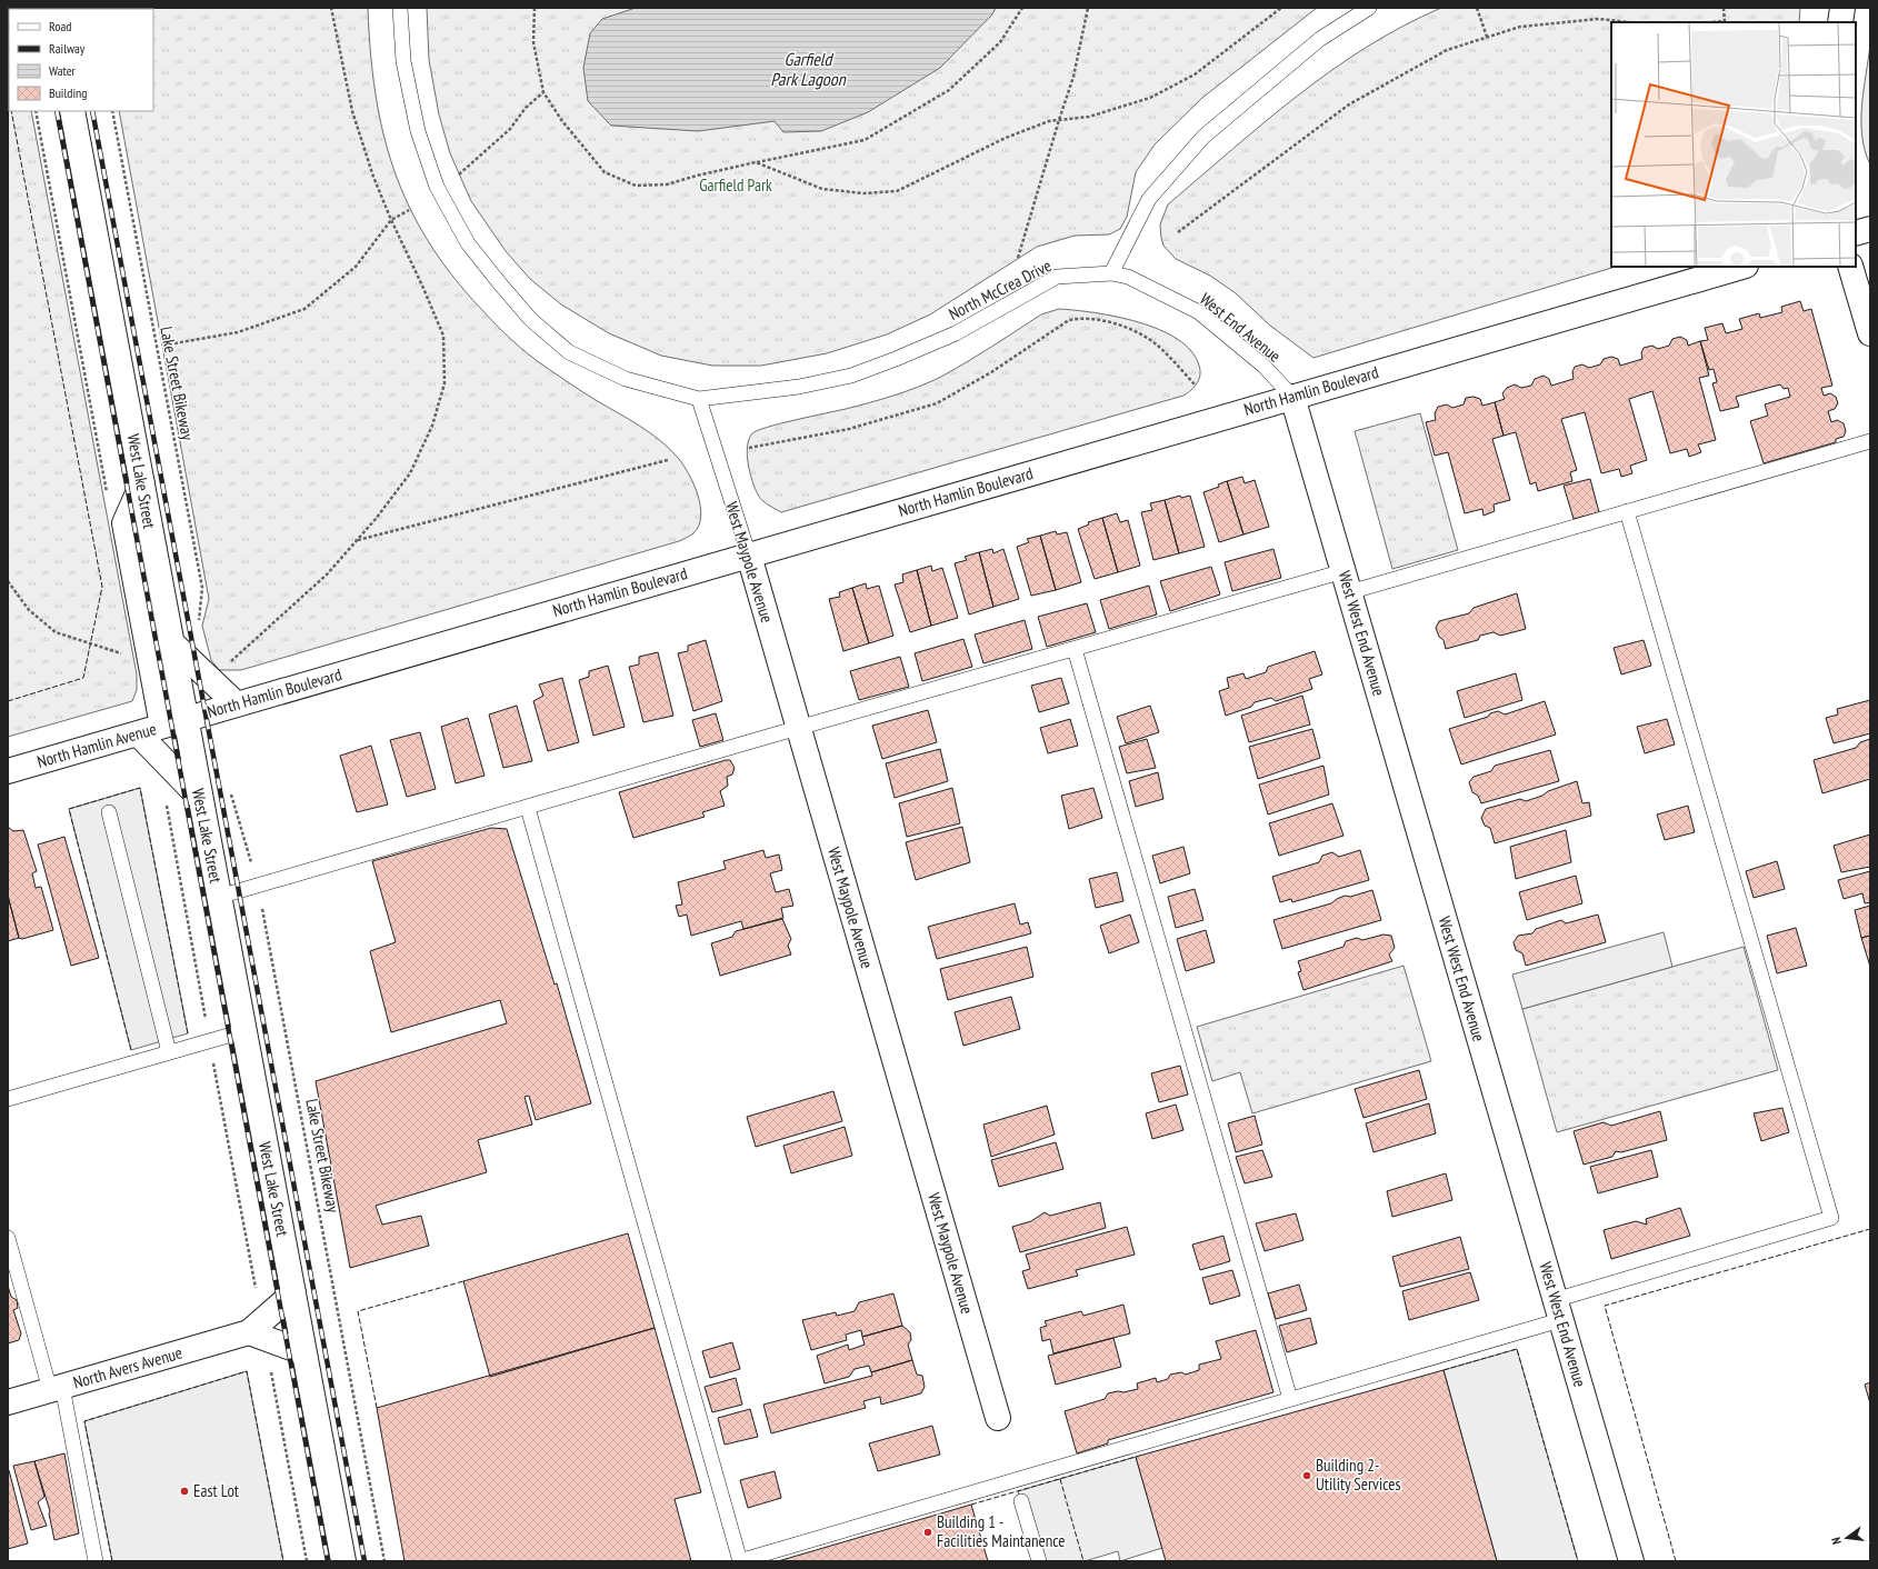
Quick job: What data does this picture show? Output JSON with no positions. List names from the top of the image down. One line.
{"streets":{"street":["North Hamlin Boulevard","West Lake Street","West Maypole Avenue","West West End Avenue","North Hamlin Avenue","North Avers Avenue"],"lane":["North McCrea Drive","West End Avenue"],"path":["Lake Street Bikeway"]},"crossings":[["North McCrea Drive","West End Avenue"],["North McCrea Drive","West Maypole Avenue"],["West End Avenue","North Hamlin Boulevard"],["West End Avenue","West West End Avenue"],["North Hamlin Boulevard","West Lake Street"],["North Hamlin Boulevard","West Maypole Avenue"],["North Hamlin Boulevard","West West End Avenue"],["North Hamlin Boulevard","North Hamlin Avenue"],["West Lake Street","North Hamlin Avenue"],["West Lake Street","North Avers Avenue"]],"water":["Garfield Park Lagoon"],"parks":["Garfield Park"],"places":["Building 2- Utility Services","East Lot","Building 1 - Facilities Maintanence"],"legend":["Road","Railway","Water","Building"],"north":"left"}
